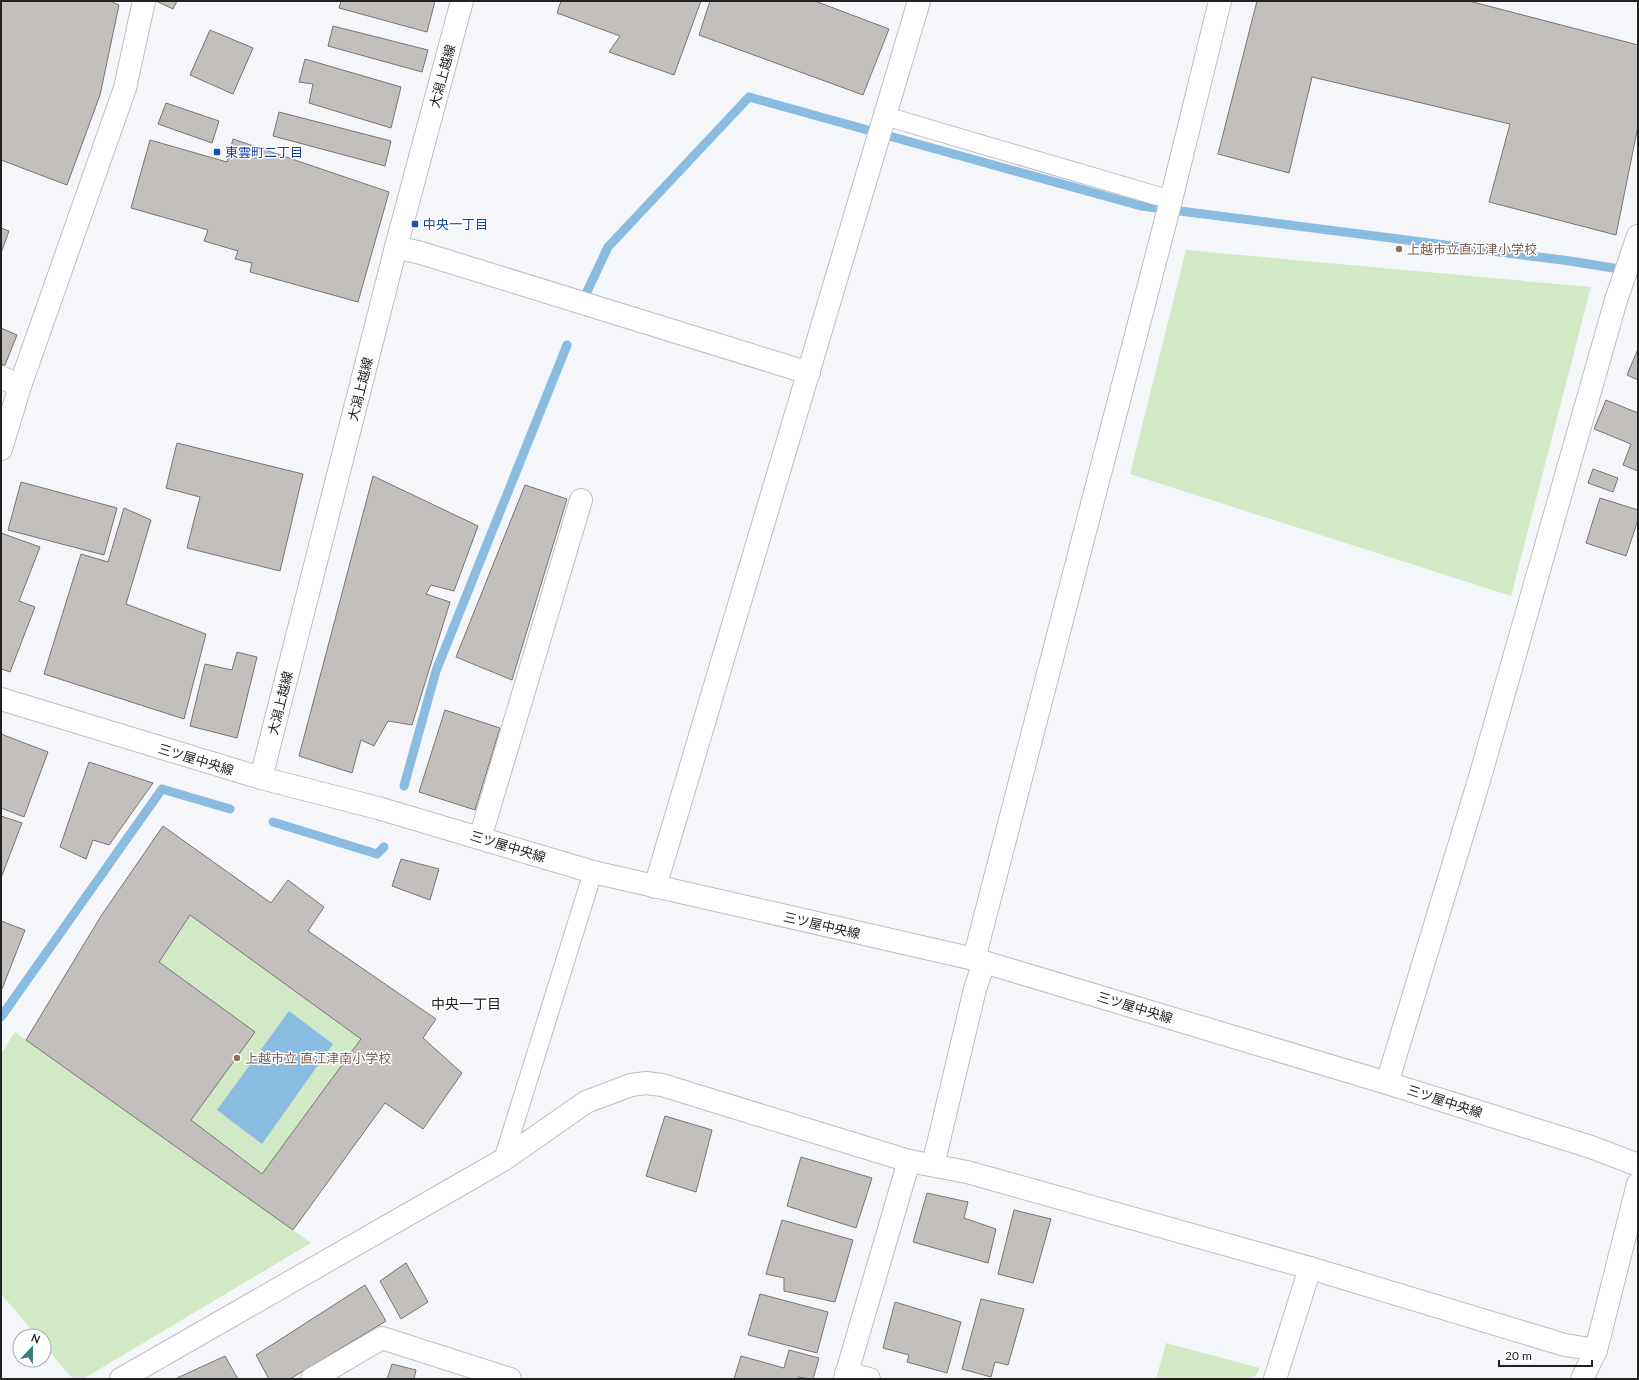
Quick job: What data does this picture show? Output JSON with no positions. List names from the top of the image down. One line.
{"streets":{"street":["大潟上越線","三ツ屋中央線"]},"crossings":[["大潟上越線","三ツ屋中央線"]],"districts":["中央一丁目"],"places":{"transit":["東雲町二丁目","中央一丁目"],"other":["上越市立直江津小学校","上越市立 直江津南小学校"]},"scale_bar":"20 m","north":"top"}
